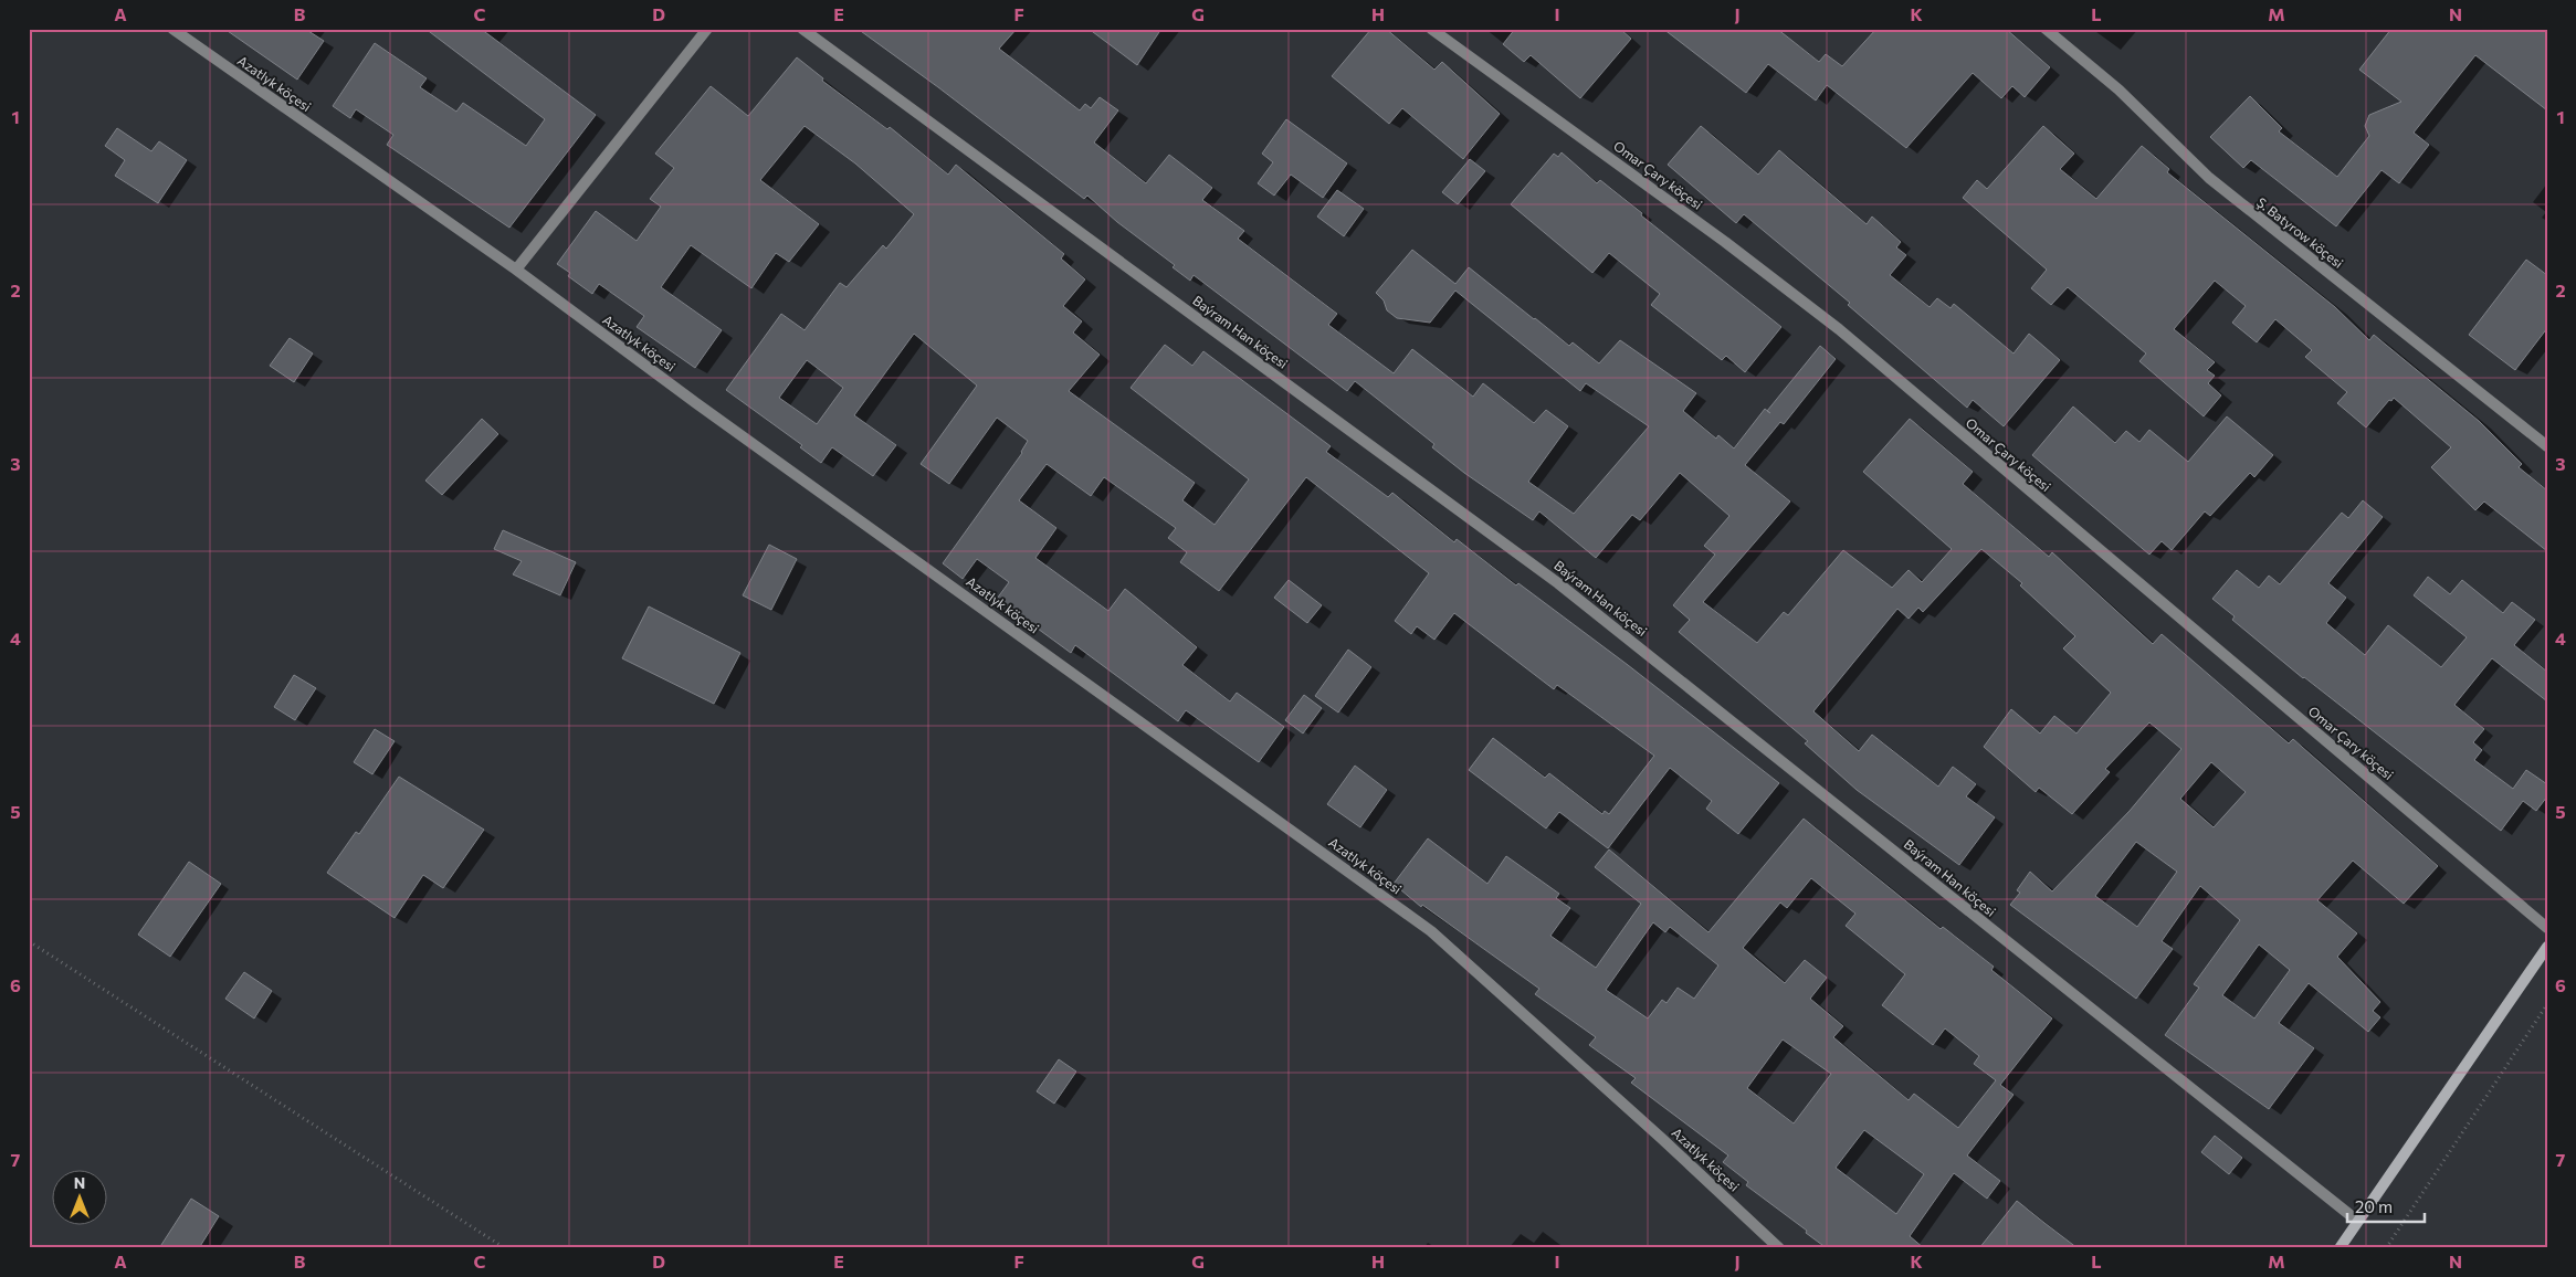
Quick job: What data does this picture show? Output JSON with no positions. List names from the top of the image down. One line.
{"streets":{"street":["Azatlyk köçesi","Omar Çary köçesi","Ş. Batyrow köçesi","Baýram Han köçesi"]},"scale_bar":"20 m","north":"top","grid":{"columns":["A","B","C","D","E","F","G","H","I","J","K","L","M","N"],"rows":["1","2","3","4","5","6","7"]}}
